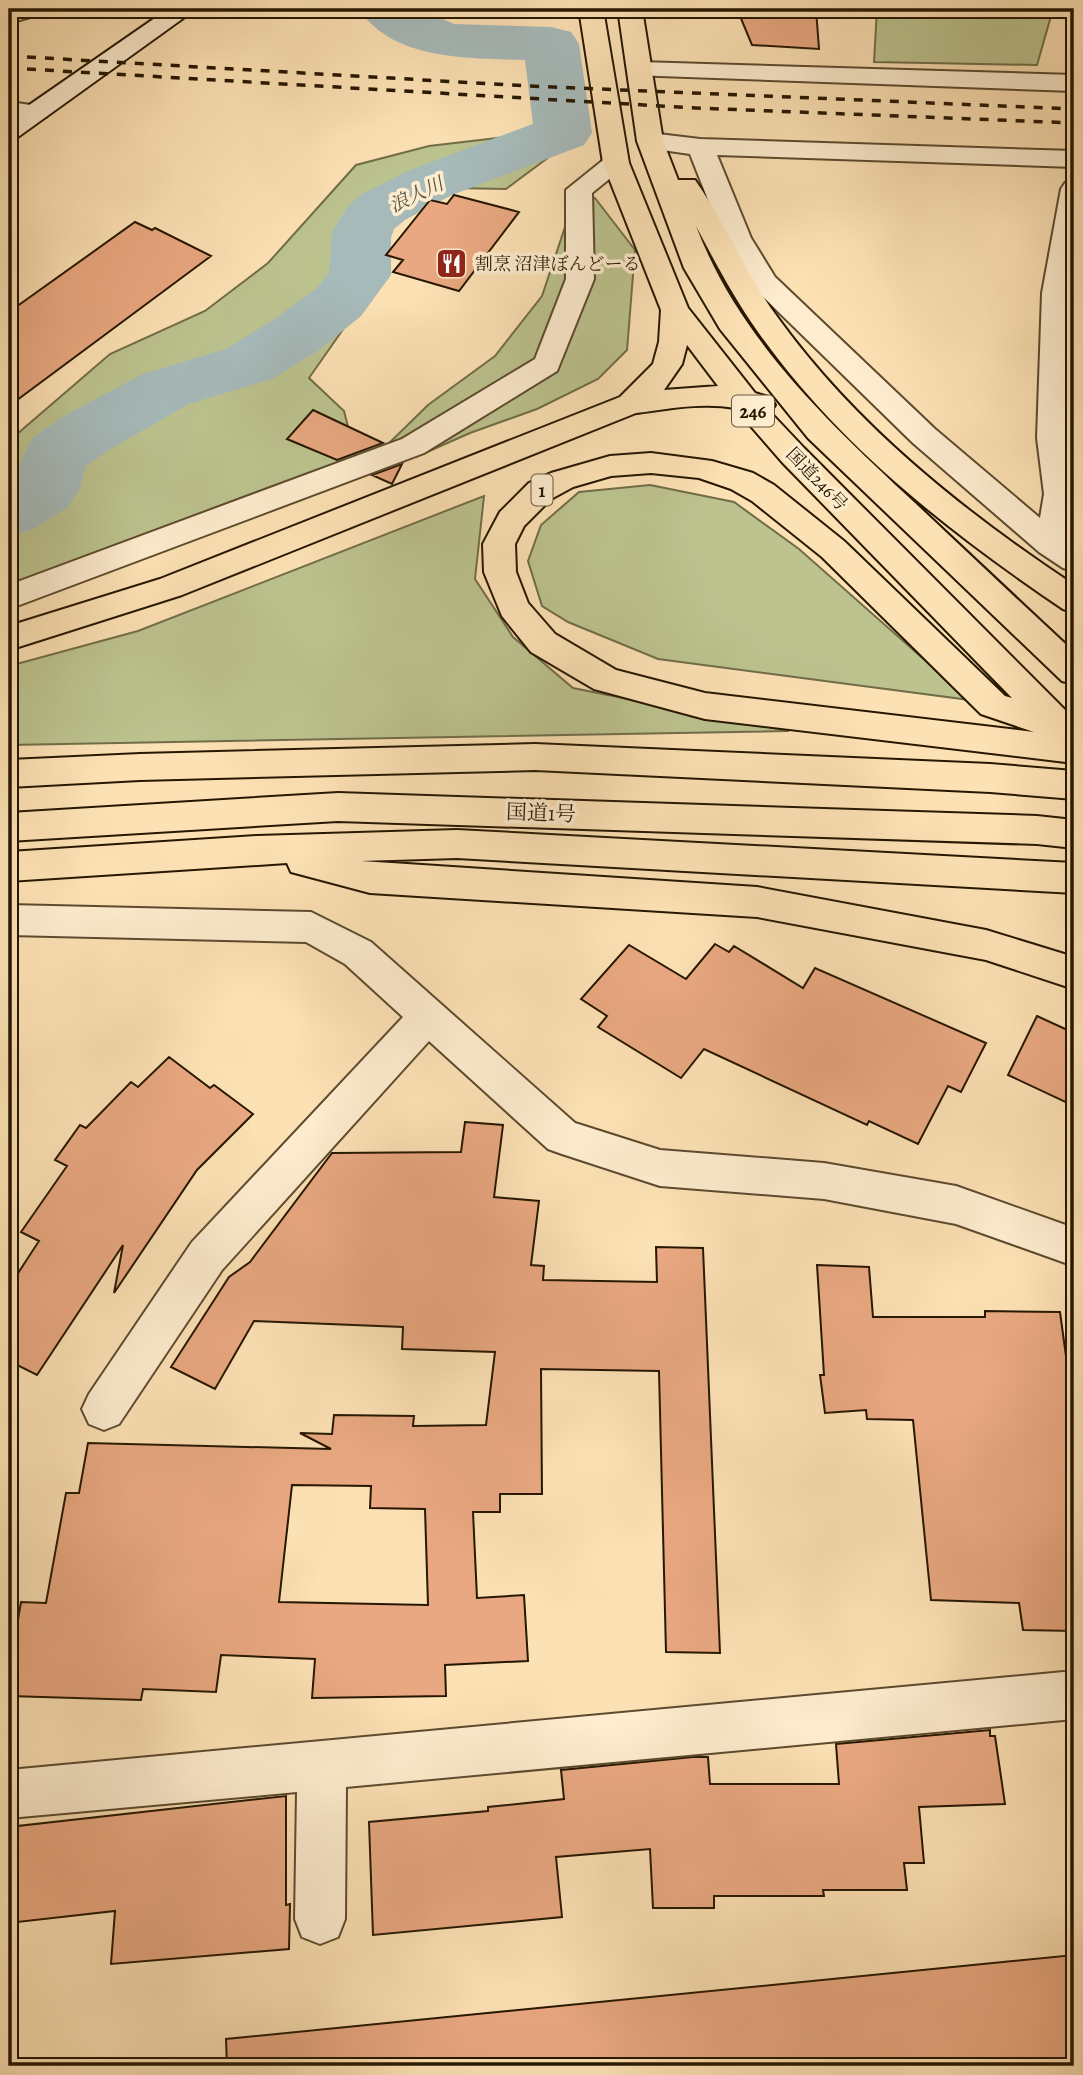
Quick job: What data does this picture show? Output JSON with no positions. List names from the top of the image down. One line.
{"streets":{"highway":["246","国道246号","1","国道1号"]},"crossings":[["国道246号","1"]],"water":["浪人川"],"places":{"restaurant":["割烹 沼津ぼんどーる"]}}
